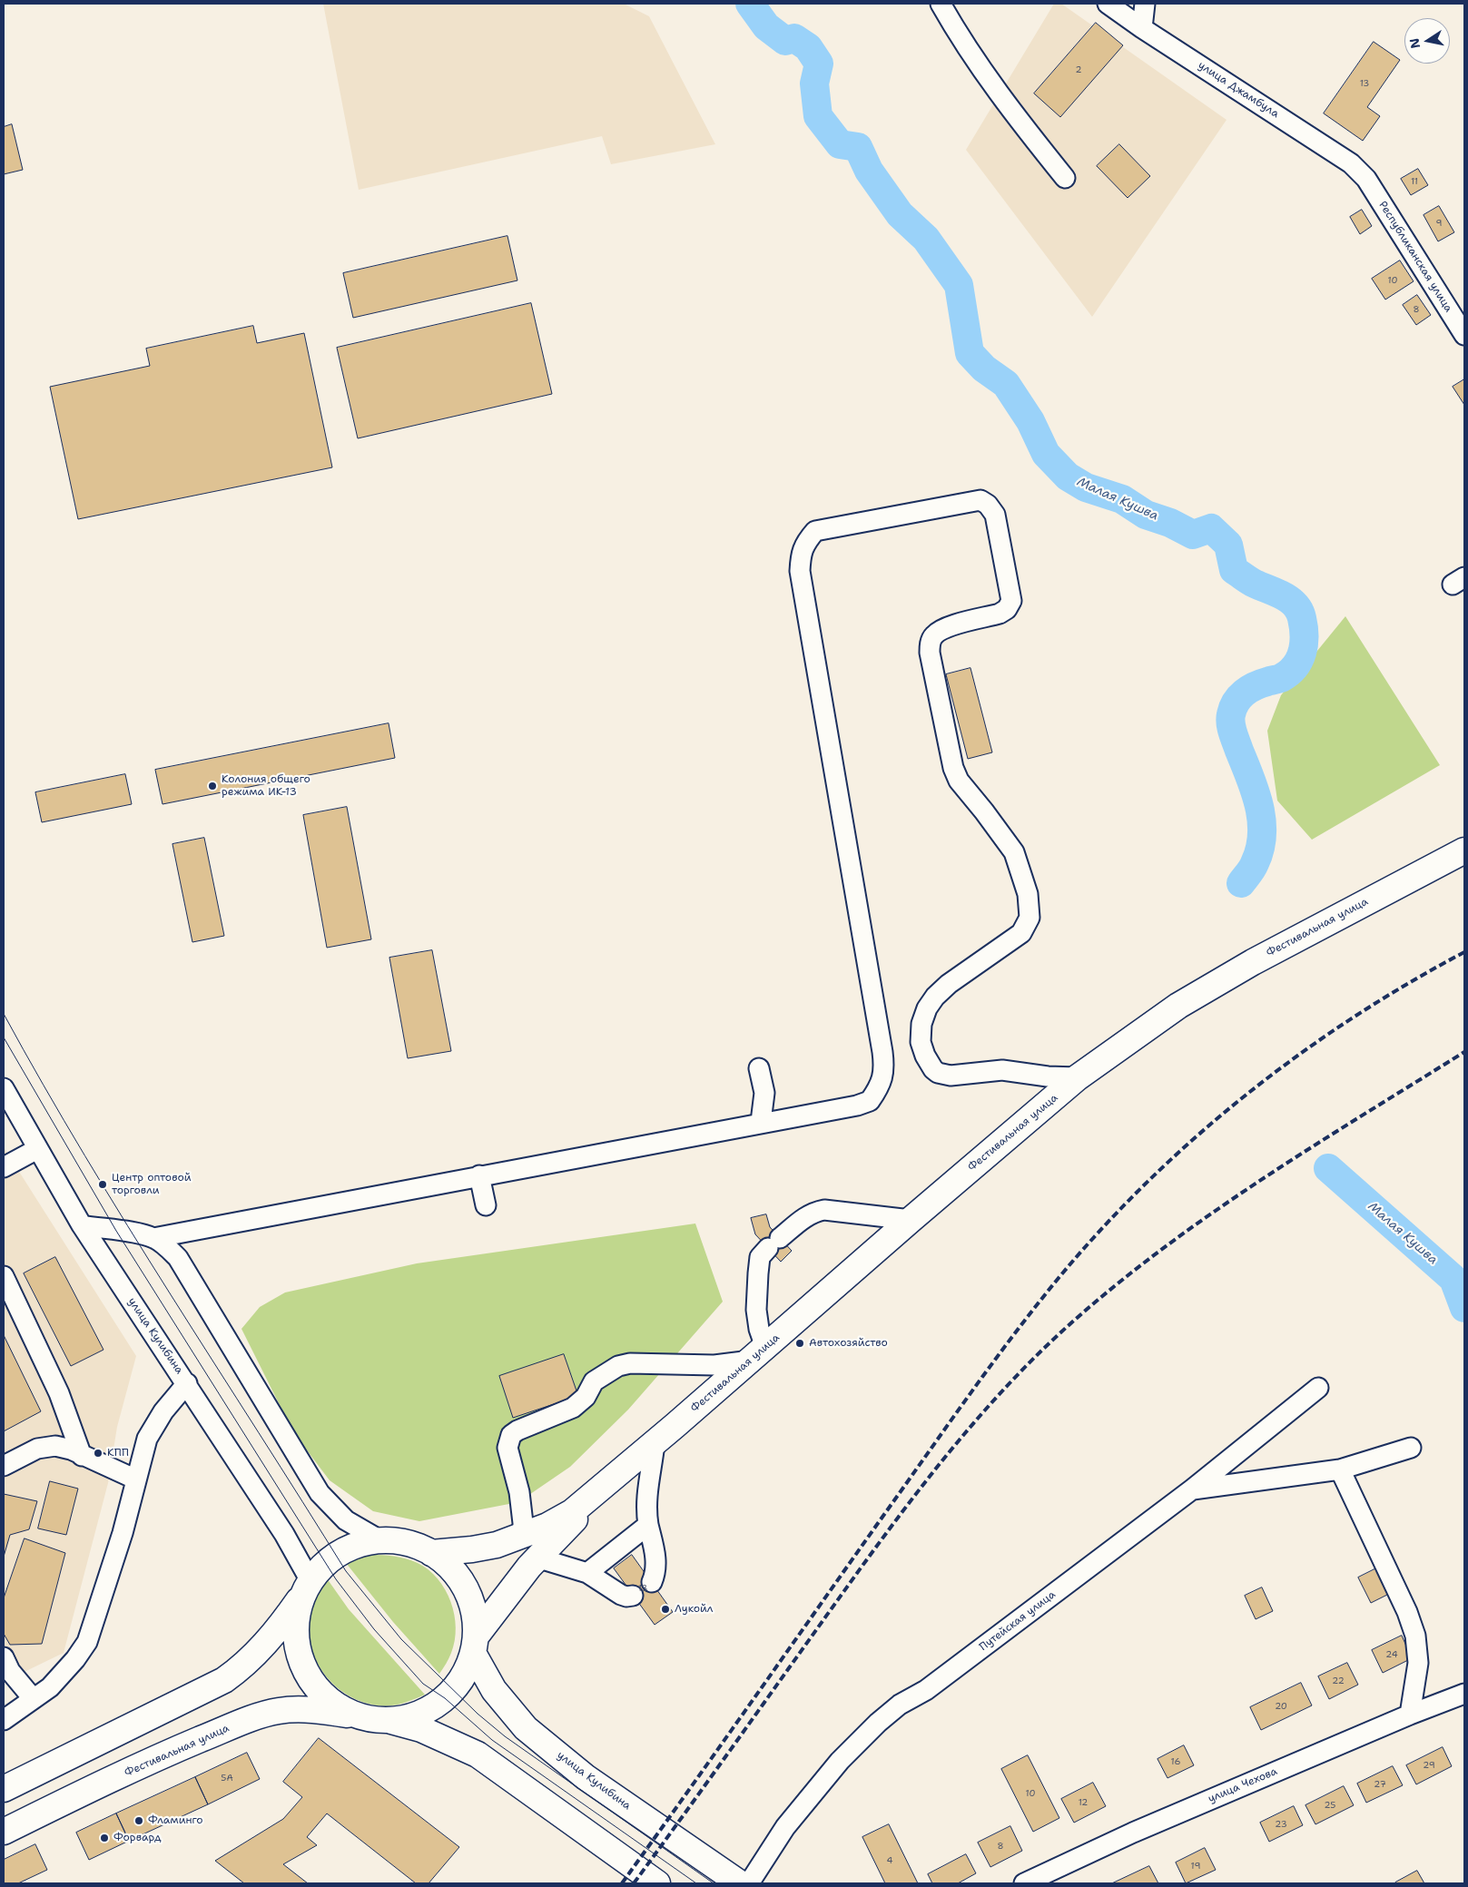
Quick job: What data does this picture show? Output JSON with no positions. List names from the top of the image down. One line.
{"streets":{"main road":["Фестивальная улица","улица Кулибина"],"street":["улица Джамбула","Республиканская улица","Путейская улица","улица Чехова"]},"crossings":[["улица Джамбула","Республиканская улица"],["Фестивальная улица","улица Кулибина"]],"water":["Малая Кушва"],"places":["Колония общего режима ИК-13","Центр оптовой торговли","Автохозяйство","КПП","Лукойл","Фламинго","Форвард"],"house_numbers":["2","13","11","9","10","8","13","24","22","20","16","29","5А","27","10","12","25","23","8","4","19"],"north":"left"}
